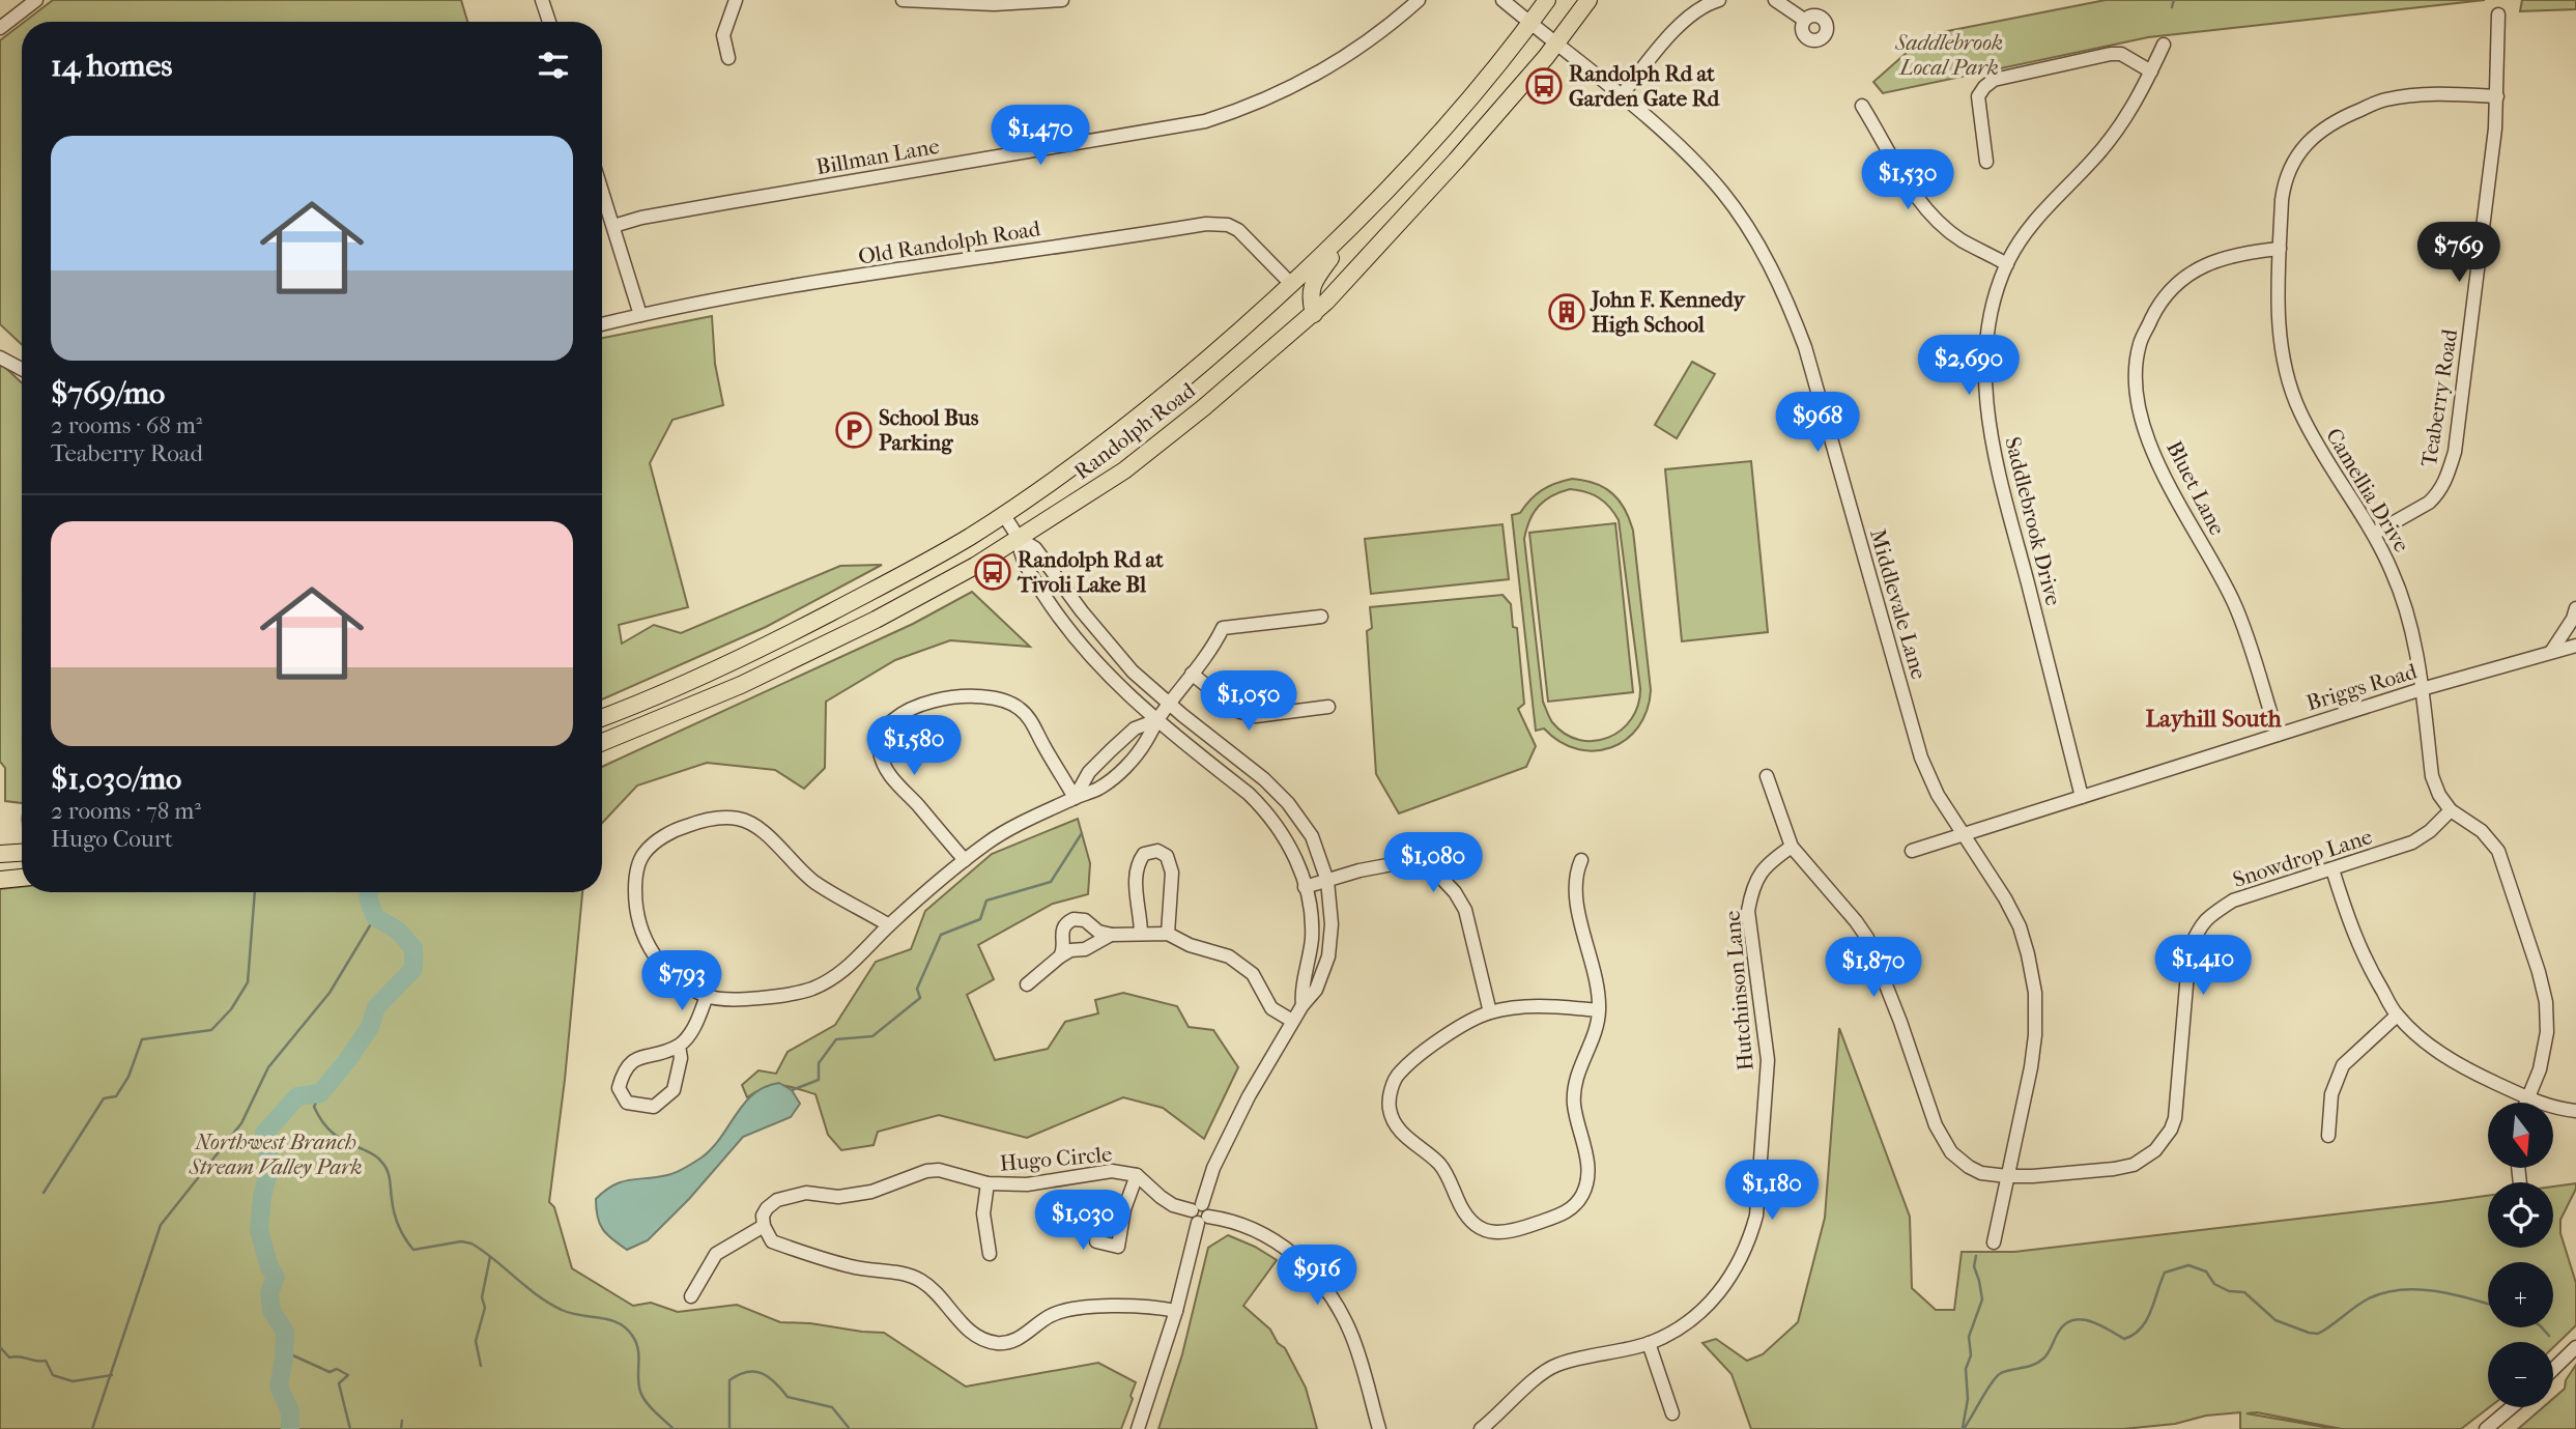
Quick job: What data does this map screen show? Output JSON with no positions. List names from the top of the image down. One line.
{"streets":{"main road":["Randolph Road"],"street":["Billman Lane","Old Randolph Road","Teaberry Road","Bluet Lane","Camellia Drive","Saddlebrook Drive","Middlevale Lane","Briggs Road","Snowdrop Lane","Hutchinson Lane","Hugo Circle"]},"crossings":[["Old Randolph Road","Randolph Road"],["Teaberry Road","Camellia Drive"],["Randolph Road","Middlevale Lane"],["Bluet Lane","Camellia Drive"],["Bluet Lane","Briggs Road"],["Camellia Drive","Briggs Road"],["Camellia Drive","Snowdrop Lane"],["Saddlebrook Drive","Briggs Road"],["Middlevale Lane","Briggs Road"],["Middlevale Lane","Snowdrop Lane"],["Snowdrop Lane","Hutchinson Lane"]],"districts":["Layhill South"],"parks":["Saddlebrook Local Park","Northwest Branch Stream Valley Park"],"places":{"bus stop":["Randolph Rd at Garden Gate Rd","Randolph Rd at Tivoli Lake Bl"],"building":["John F. Kennedy High School"],"parking":["School Bus Parking"]},"north":"bottom","page":{"heading":"14 homes","price":["$1,470","$1,530","$769","$2,690","$968","$1,050","$1,580","$1,080","$1,410","$1,870","$793","$1,180","$1,030","$916"],"list":[{"name":"$769/mo","note":"2 rooms · 68 m² · Teaberry Road"},{"name":"$1,030/mo","note":"2 rooms · 78 m² · Hugo Court"}],"map_buttons":["+","−"]}}
